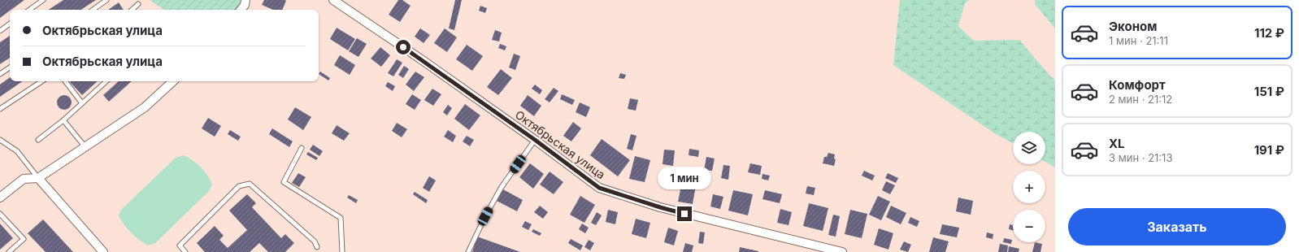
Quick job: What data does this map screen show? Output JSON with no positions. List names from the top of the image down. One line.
{"streets":{"street":["Октябрьская улица"]},"page":{"list":[{"name":"Эконом","note":"1 мин · 21:11","value":"112 ₽"},{"name":"Комфорт","note":"2 мин · 21:12","value":"151 ₽"},{"name":"XL","note":"3 мин · 21:13","value":"191 ₽"}],"banner":["Октябрьская улица","Октябрьская улица"],"map_buttons":["+","−"],"bubble":"1 мин","buttons":"Заказать"}}
